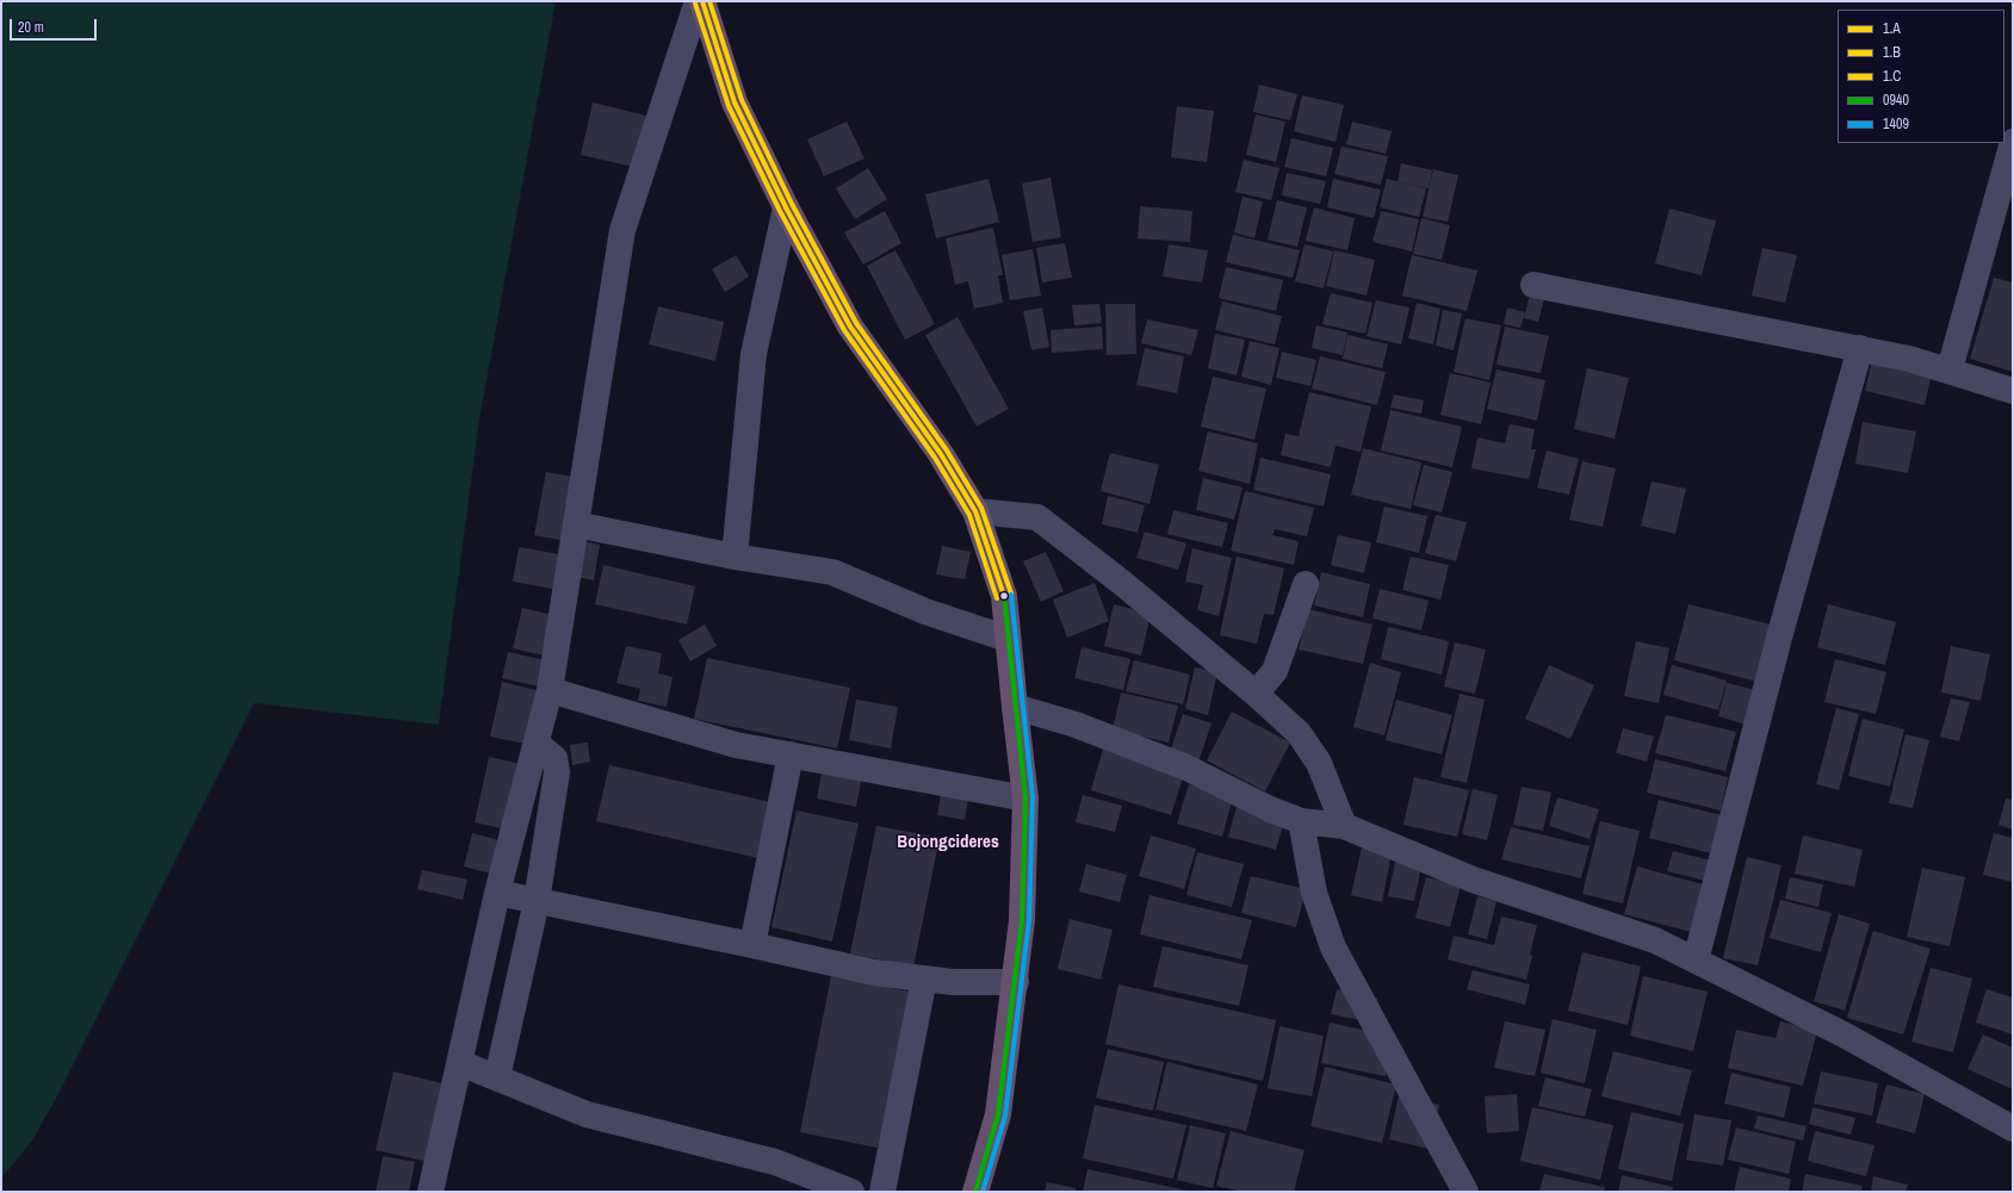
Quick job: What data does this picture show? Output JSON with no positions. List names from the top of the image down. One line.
{"districts":["Bojongcideres"],"lines":["transit line 1.A","transit line 1.C","transit line 1.B","transit line 1409","transit line 0940"],"legend":["1.A","1.B","1.C","0940","1409"],"scale_bar":"20 m"}
